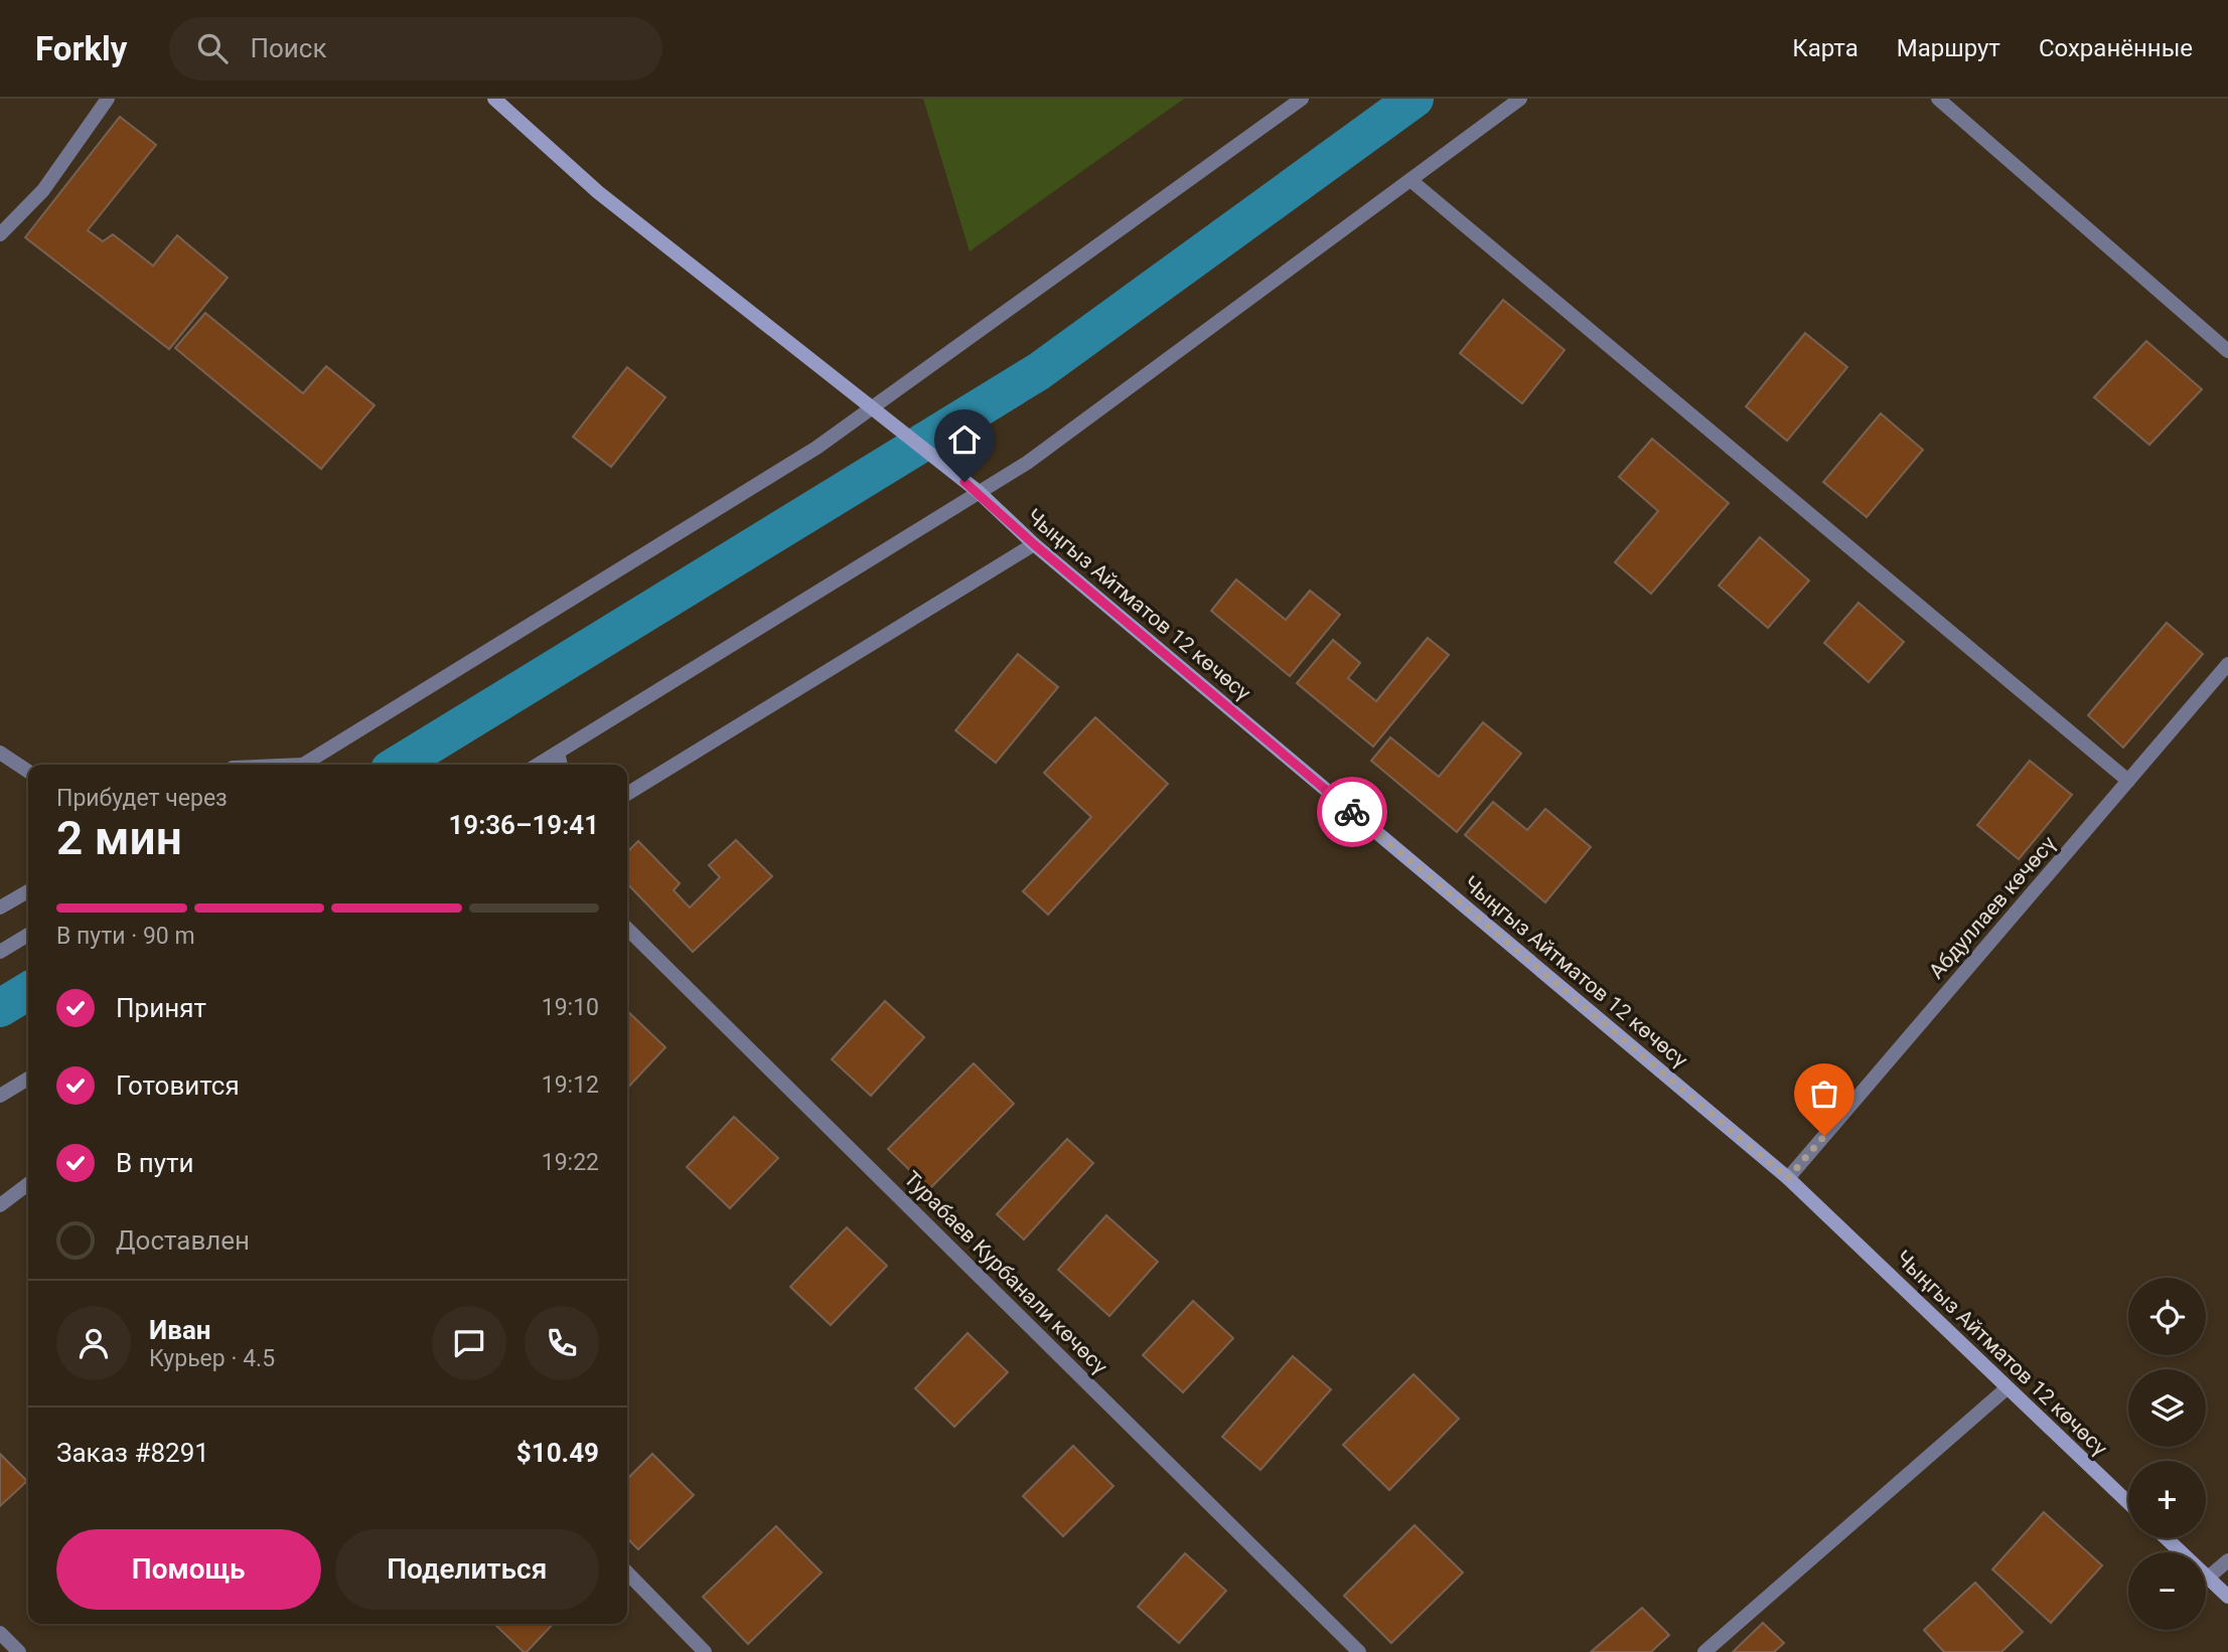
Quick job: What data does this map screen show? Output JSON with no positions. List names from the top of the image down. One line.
{"streets":{"main road":["Чыңгыз Айтматов 12 көчөсү"],"street":["Абдуллаев көчөсү","Турабаев Курбанали көчөсү"]},"crossings":[["Чыңгыз Айтматов 12 көчөсү","Абдуллаев көчөсү"]],"page":{"header":"Forkly","search":"Поиск","nav":["Карта","Маршрут","Сохранённые"],"heading":["2 мин","Прибудет через","19:36–19:41"],"panel":["Иван","Курьер · 4.5","Заказ #8291","$10.49"],"bar":"В пути · 90 m","list":[["Принят","19:10"],["Готовится","19:12"],["В пути","19:22"],"Доставлен"],"map_buttons":["+","−"],"buttons":["Помощь","Поделиться"]}}
